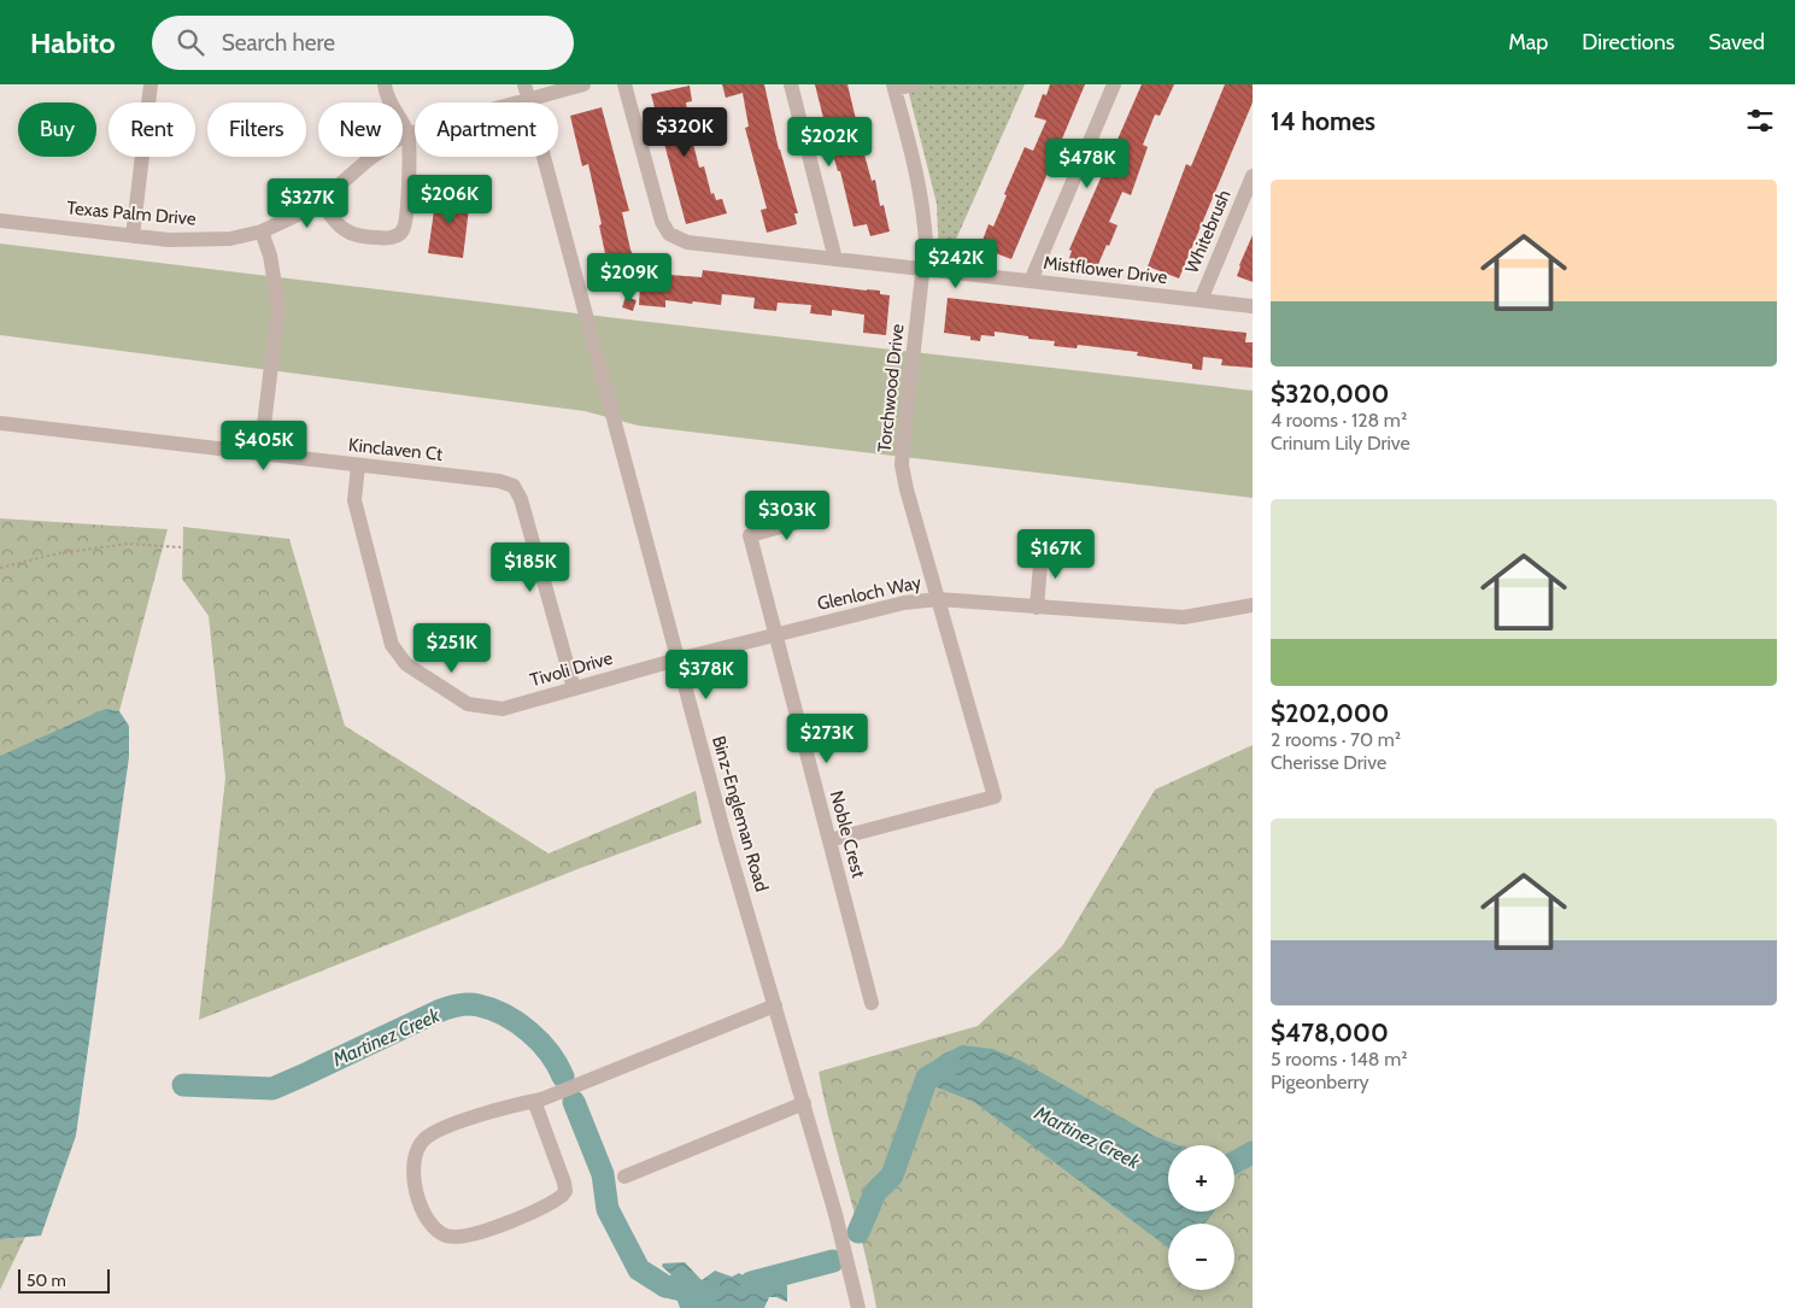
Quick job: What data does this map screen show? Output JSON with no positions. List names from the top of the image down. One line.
{"streets":{"street":["Texas Palm Drive","Whitebrush","Mistflower Drive","Torchwood Drive","Kinclaven Ct","Glenloch Way","Tivoli Drive","Binz-Engleman Road","Noble Crest"]},"crossings":[["Texas Palm Drive","Binz-Engleman Road"],["Whitebrush","Mistflower Drive"],["Mistflower Drive","Torchwood Drive"],["Torchwood Drive","Glenloch Way"],["Torchwood Drive","Noble Crest"],["Kinclaven Ct","Tivoli Drive"],["Glenloch Way","Tivoli Drive"],["Glenloch Way","Binz-Engleman Road"],["Glenloch Way","Noble Crest"],["Tivoli Drive","Binz-Engleman Road"]],"water":["Martinez Creek"],"scale_bar":"50 m","page":{"header":"Habito","search":"Search here","nav":["Map","Directions","Saved"],"heading":"14 homes","chip":["Buy","Rent","Filters","New","Apartment"],"price":["$320K","$202K","$478K","$206K","$327K","$242K","$209K","$405K","$303K","$167K","$185K","$251K","$378K","$273K"],"list":[{"name":"$320,000","note":"4 rooms · 128 m² · Crinum Lily Drive"},{"name":"$202,000","note":"2 rooms · 70 m² · Cherisse Drive"},{"name":"$478,000","note":"5 rooms · 148 m² · Pigeonberry"}],"map_buttons":["+","−"],"scale":"50 m"}}
